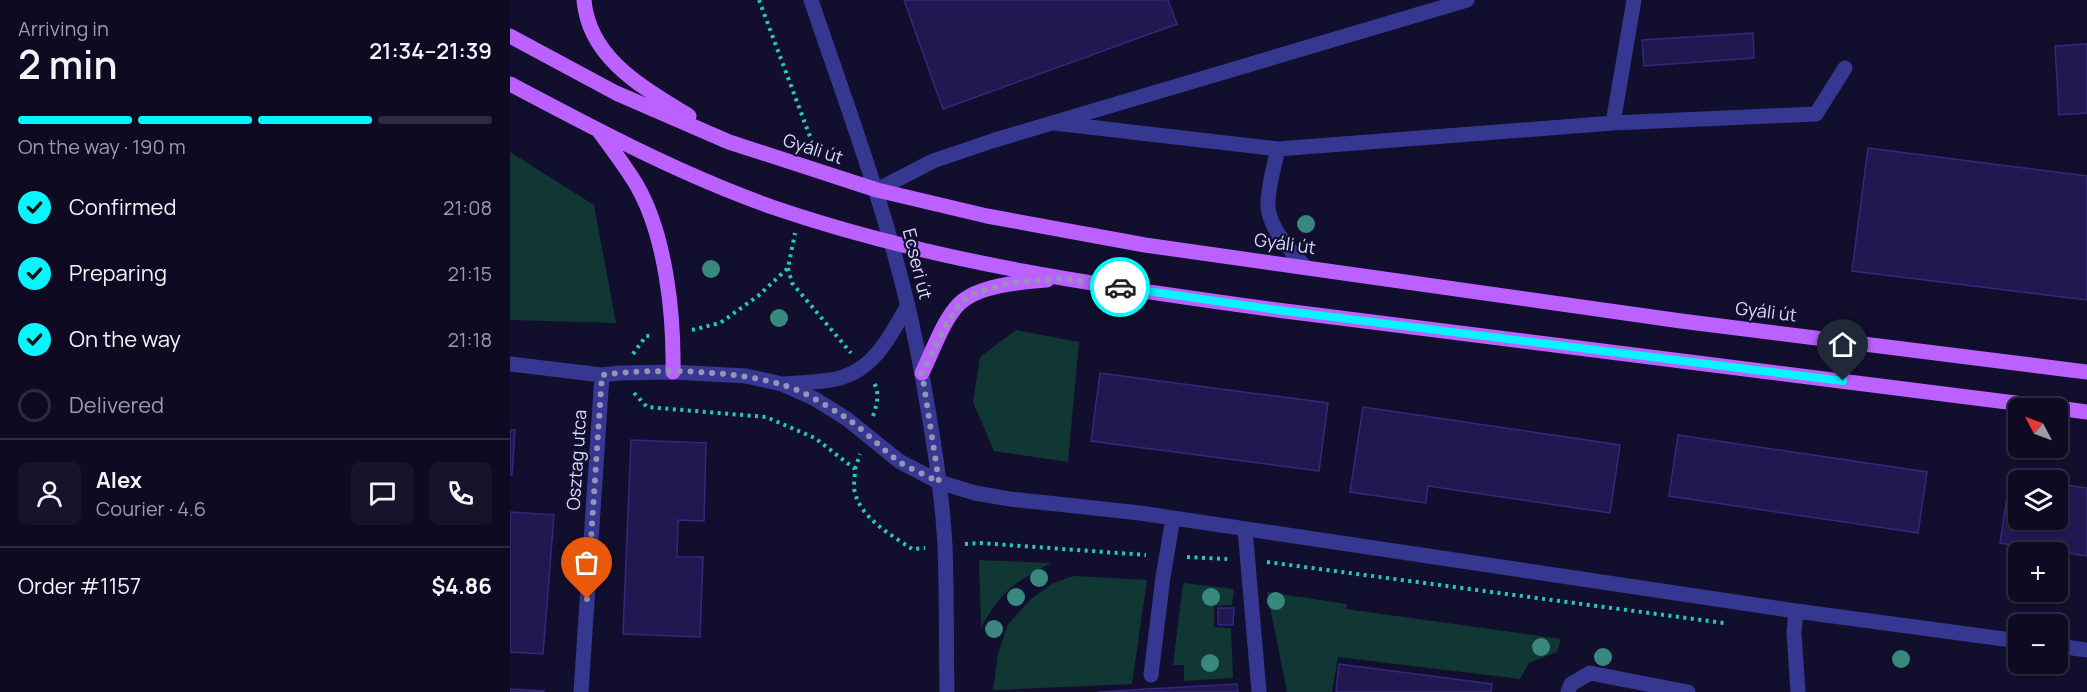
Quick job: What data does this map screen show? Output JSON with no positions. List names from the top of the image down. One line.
{"streets":{"main road":["Gyáli út"],"street":["Ecseri út","Osztag utca"]},"crossings":[["Gyáli út","Ecseri út"]],"north":"top left","page":{"heading":["2 min","Arriving in","21:34–21:39"],"panel":["Alex","Courier · 4.6","Order #1157","$4.86"],"bar":"On the way · 190 m","list":[["Confirmed","21:08"],["Preparing","21:15"],["On the way","21:18"],"Delivered"],"map_buttons":["+","−"]}}
